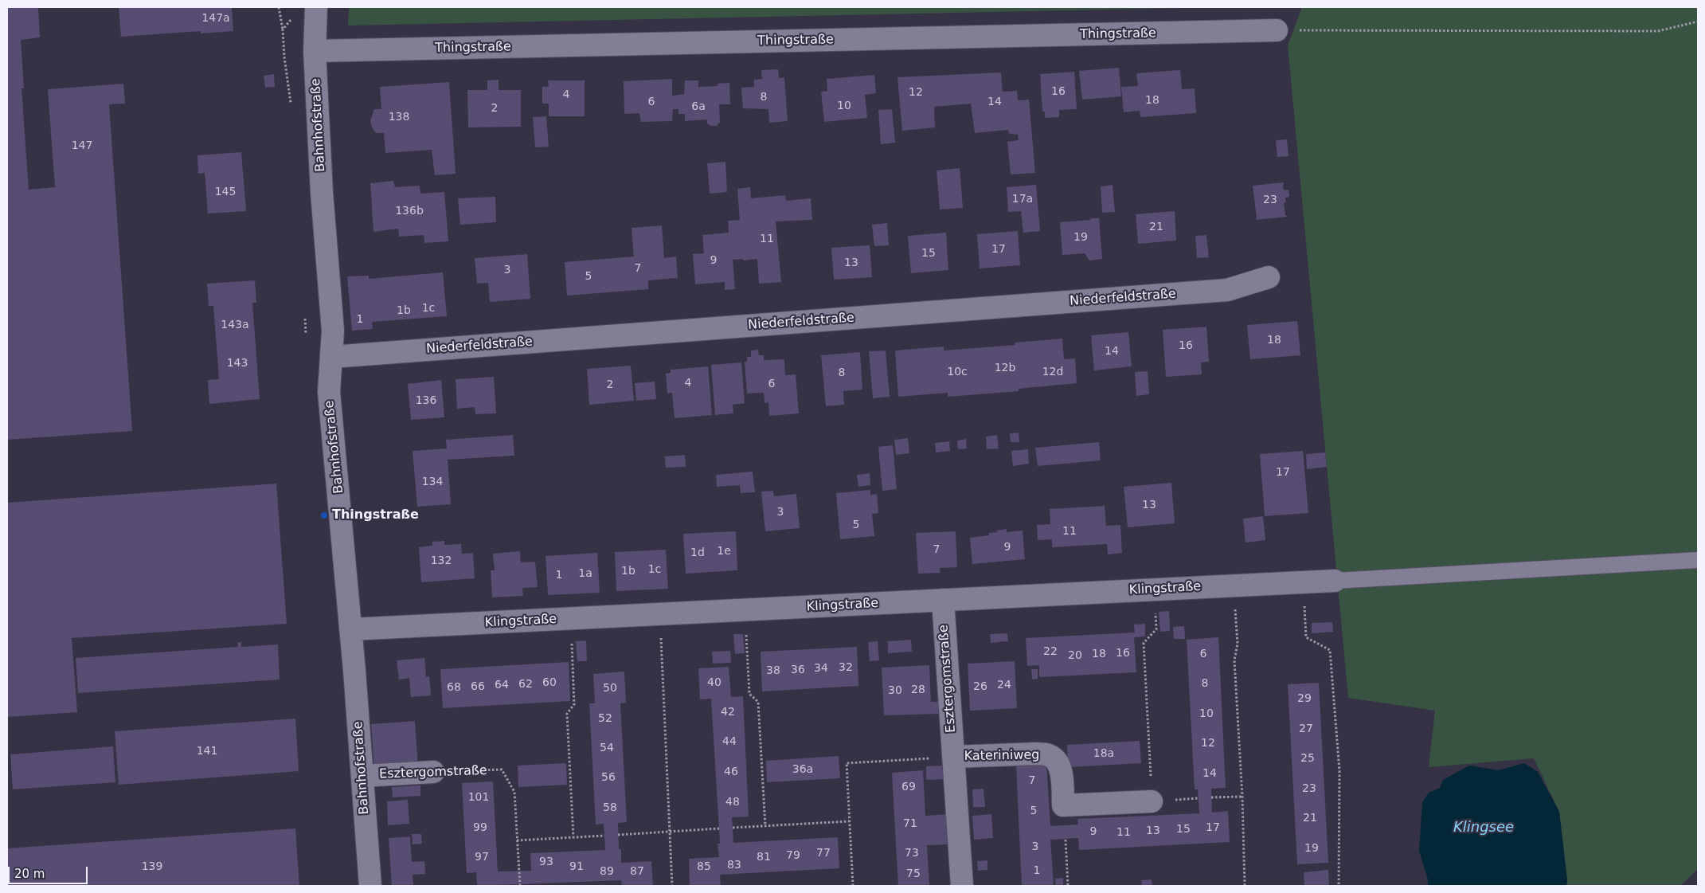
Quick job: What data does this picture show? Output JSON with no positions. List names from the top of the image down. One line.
{"streets":{"street":["Thingstraße","Bahnhofstraße","Niederfeldstraße","Klingstraße","Esztergomstraße","Kateriniweg"]},"crossings":[["Thingstraße","Bahnhofstraße"],["Bahnhofstraße","Niederfeldstraße"],["Bahnhofstraße","Klingstraße"],["Bahnhofstraße","Esztergomstraße"],["Klingstraße","Esztergomstraße"],["Esztergomstraße","Kateriniweg"]],"water":["Klingsee"],"places":["Thingstraße"],"house_numbers":["147a","16","12","4","8","18","6","14","10","6a","2","138","147","145","17a","23","136b","21","19","11","17","15","9","13","7","3","5","1c","1b","1","143a","18","16","14","143","12b","10c","12d","8","4","6","2","136","17","134","13","3","5","11","9","7","1e","1d","132","1c","1b","1a","1","22","16","18","6","20","32","34","36","38","60","40","8","62","64","24","66","26","68","50","28","30","29","42","10","52","27","44","12","54","141","18a","25","36a","46","14","56","7","69","23","101","48","58","5","21","71","99","17","15","13","9","11","3","19","77","73","79","97","81","93","83","139","91","85","1","89","87","75"],"scale_bar":"20 m"}
